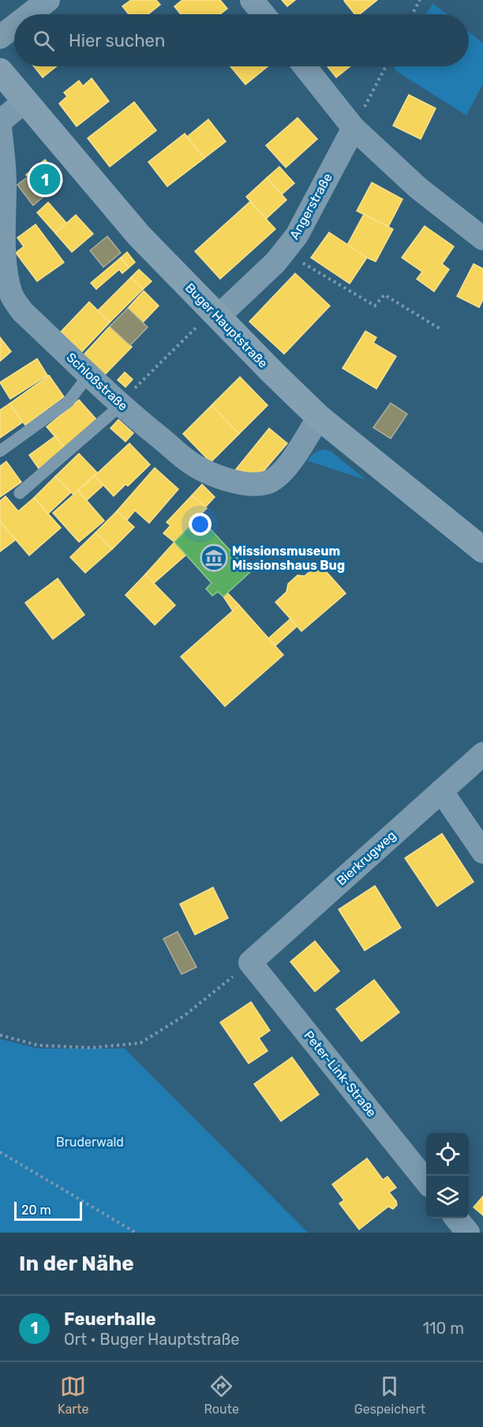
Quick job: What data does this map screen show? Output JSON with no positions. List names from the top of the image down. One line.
{"streets":{"street":["Angerstraße","Buger Hauptstraße","Schloßstraße","Bierkrugweg","Peter-Link-Straße"]},"crossings":[["Angerstraße","Buger Hauptstraße"],["Buger Hauptstraße","Schloßstraße"],["Bierkrugweg","Peter-Link-Straße"]],"parks":["Bruderwald"],"places":{"museum":["Missionsmuseum Missionshaus Bug"]},"scale_bar":"20 m","page":{"search":"Hier suchen","pins":"1","scale":"20 m","heading":"In der Nähe","list":[{"mark":"1","name":"Feuerhalle","note":"Ort · Buger Hauptstraße","value":"110 m"}],"nav":["Karte","Route","Gespeichert"]}}
